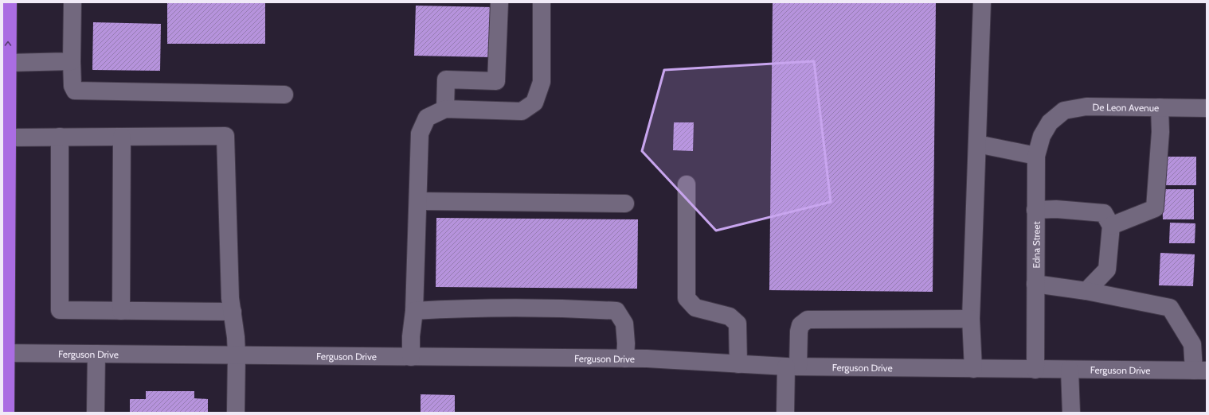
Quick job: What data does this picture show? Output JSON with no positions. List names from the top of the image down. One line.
{"streets":{"street":["De Leon Avenue","Edna Street","Ferguson Drive"]},"crossings":[["De Leon Avenue","Edna Street"],["Edna Street","Ferguson Drive"]]}
